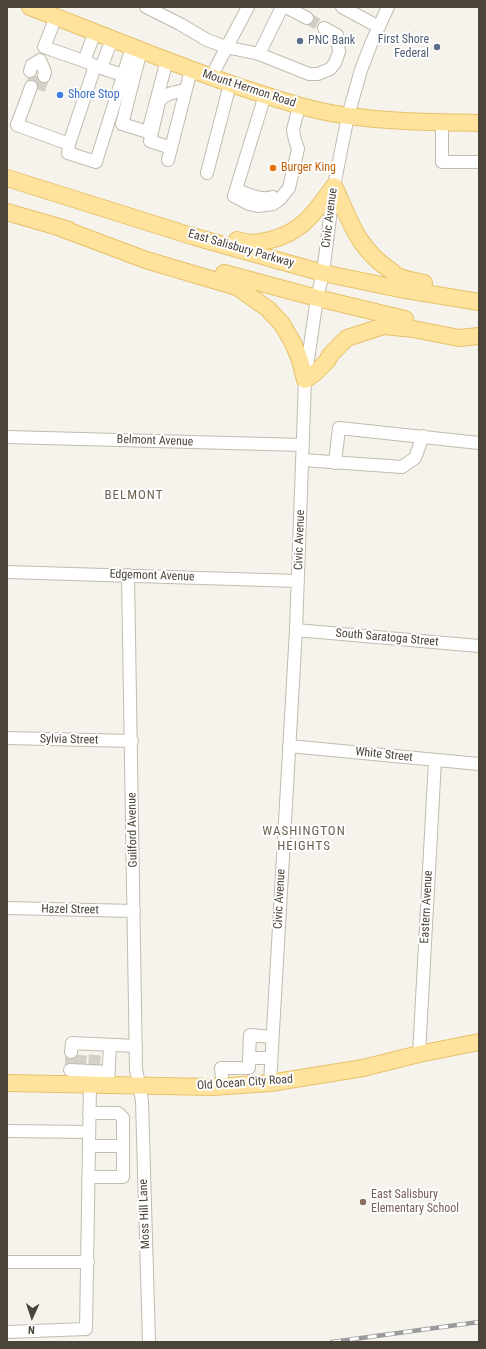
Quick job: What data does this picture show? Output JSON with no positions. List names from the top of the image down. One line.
{"streets":{"main road":["Mount Hermon Road","East Salisbury Parkway","Old Ocean City Road"],"street":["Civic Avenue","Belmont Avenue","Edgemont Avenue","South Saratoga Street","Sylvia Street","White Street","Guilford Avenue","Eastern Avenue","Hazel Street","Moss Hill Lane"]},"crossings":[["Mount Hermon Road","Civic Avenue"],["Civic Avenue","East Salisbury Parkway"],["Civic Avenue","Belmont Avenue"],["Civic Avenue","Edgemont Avenue"],["Civic Avenue","South Saratoga Street"],["Civic Avenue","White Street"],["Civic Avenue","Old Ocean City Road"],["Edgemont Avenue","Guilford Avenue"],["Sylvia Street","Guilford Avenue"],["White Street","Eastern Avenue"],["Guilford Avenue","Hazel Street"],["Guilford Avenue","Old Ocean City Road"],["Guilford Avenue","Moss Hill Lane"],["Eastern Avenue","Old Ocean City Road"],["Old Ocean City Road","Moss Hill Lane"]],"districts":["BELMONT","WASHINGTON HEIGHTS"],"places":["PNC Bank","First Shore Federal","Shore Stop","Burger King","East Salisbury Elementary School"],"north":"bottom"}
